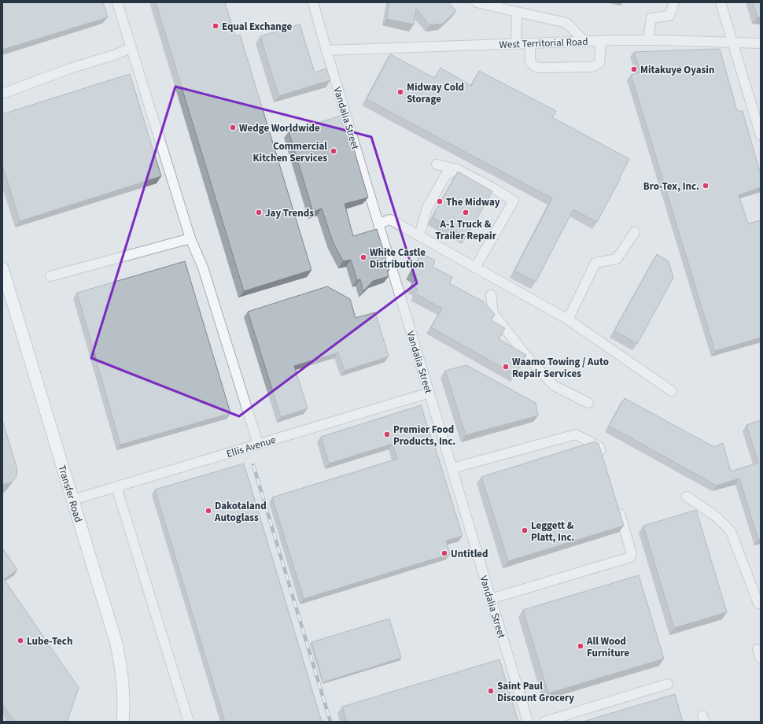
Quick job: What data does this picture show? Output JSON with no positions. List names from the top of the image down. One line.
{"streets":{"main road":["Transfer Road"],"street":["West Territorial Road","Vandalia Street","Ellis Avenue"]},"crossings":[["West Territorial Road","Vandalia Street"],["Vandalia Street","Ellis Avenue"],["Ellis Avenue","Transfer Road"]],"places":["Equal Exchange","Mitakuye Oyasin","Midway Cold Storage","Wedge Worldwide","Commercial Kitchen Services","Bro-Tex, Inc.","The Midway","Jay Trends","A-1 Truck & Trailer Repair","White Castle Distribution","Waamo Towing / Auto Repair Services","Premier Food Products, Inc.","Dakotaland Autoglass","Leggett & Platt, Inc.","Untitled","Lube-Tech","All Wood Furniture","Saint Paul Discount Grocery"]}
